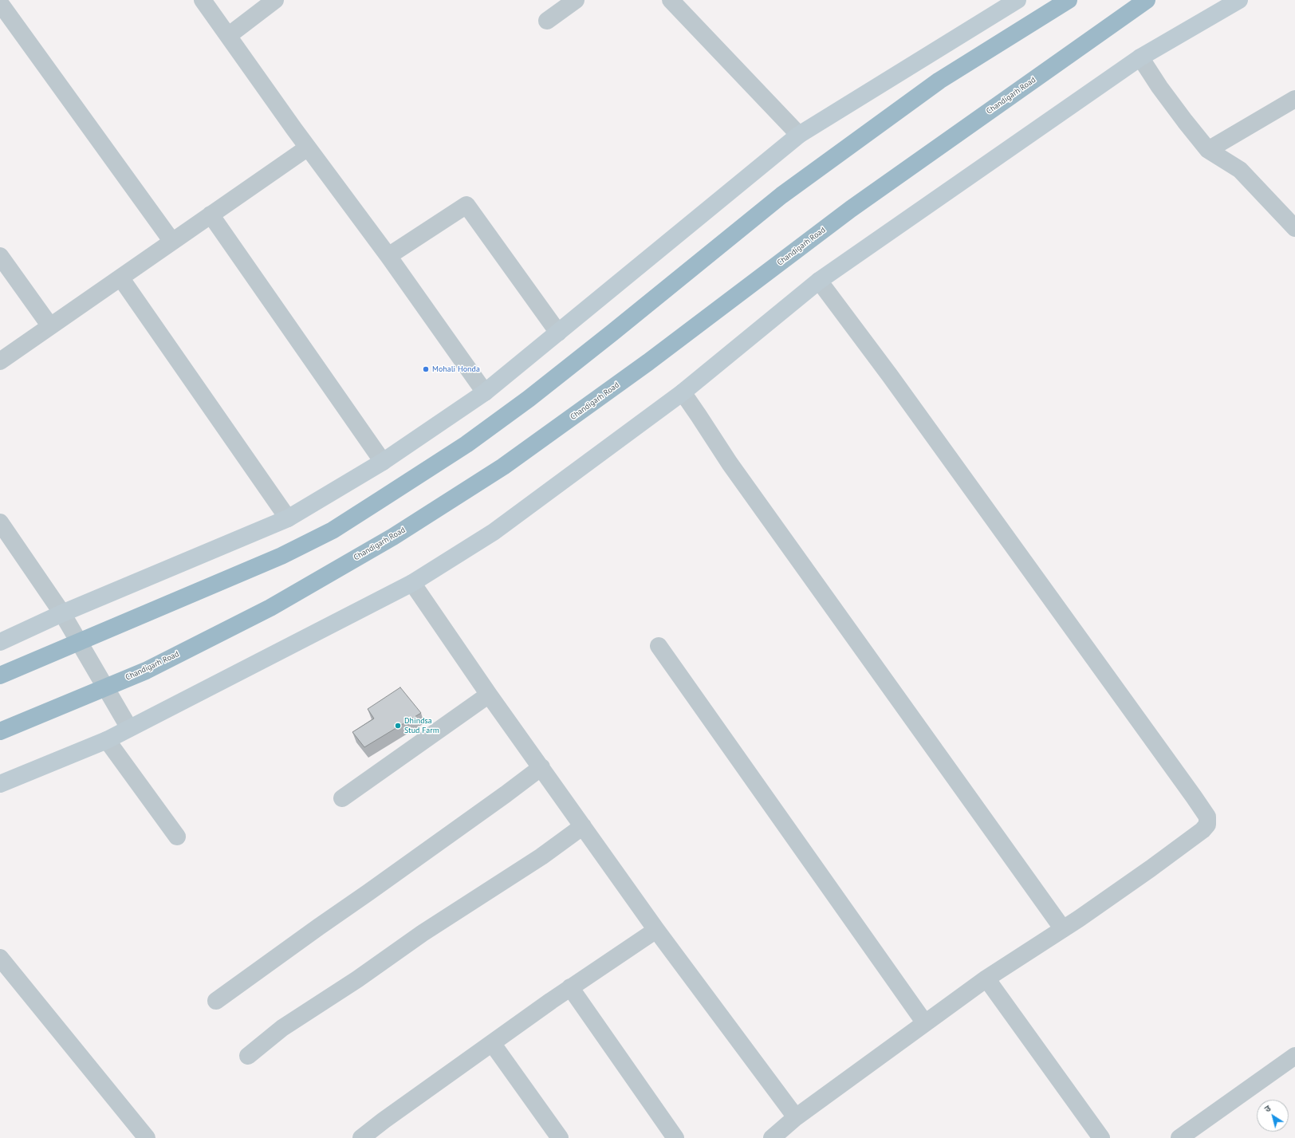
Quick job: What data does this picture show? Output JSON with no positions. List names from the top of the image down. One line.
{"streets":{"highway":["Chandigarh Road"]},"places":["Mohali Honda","Dhindsa Stud Farm"],"north":"top left"}
